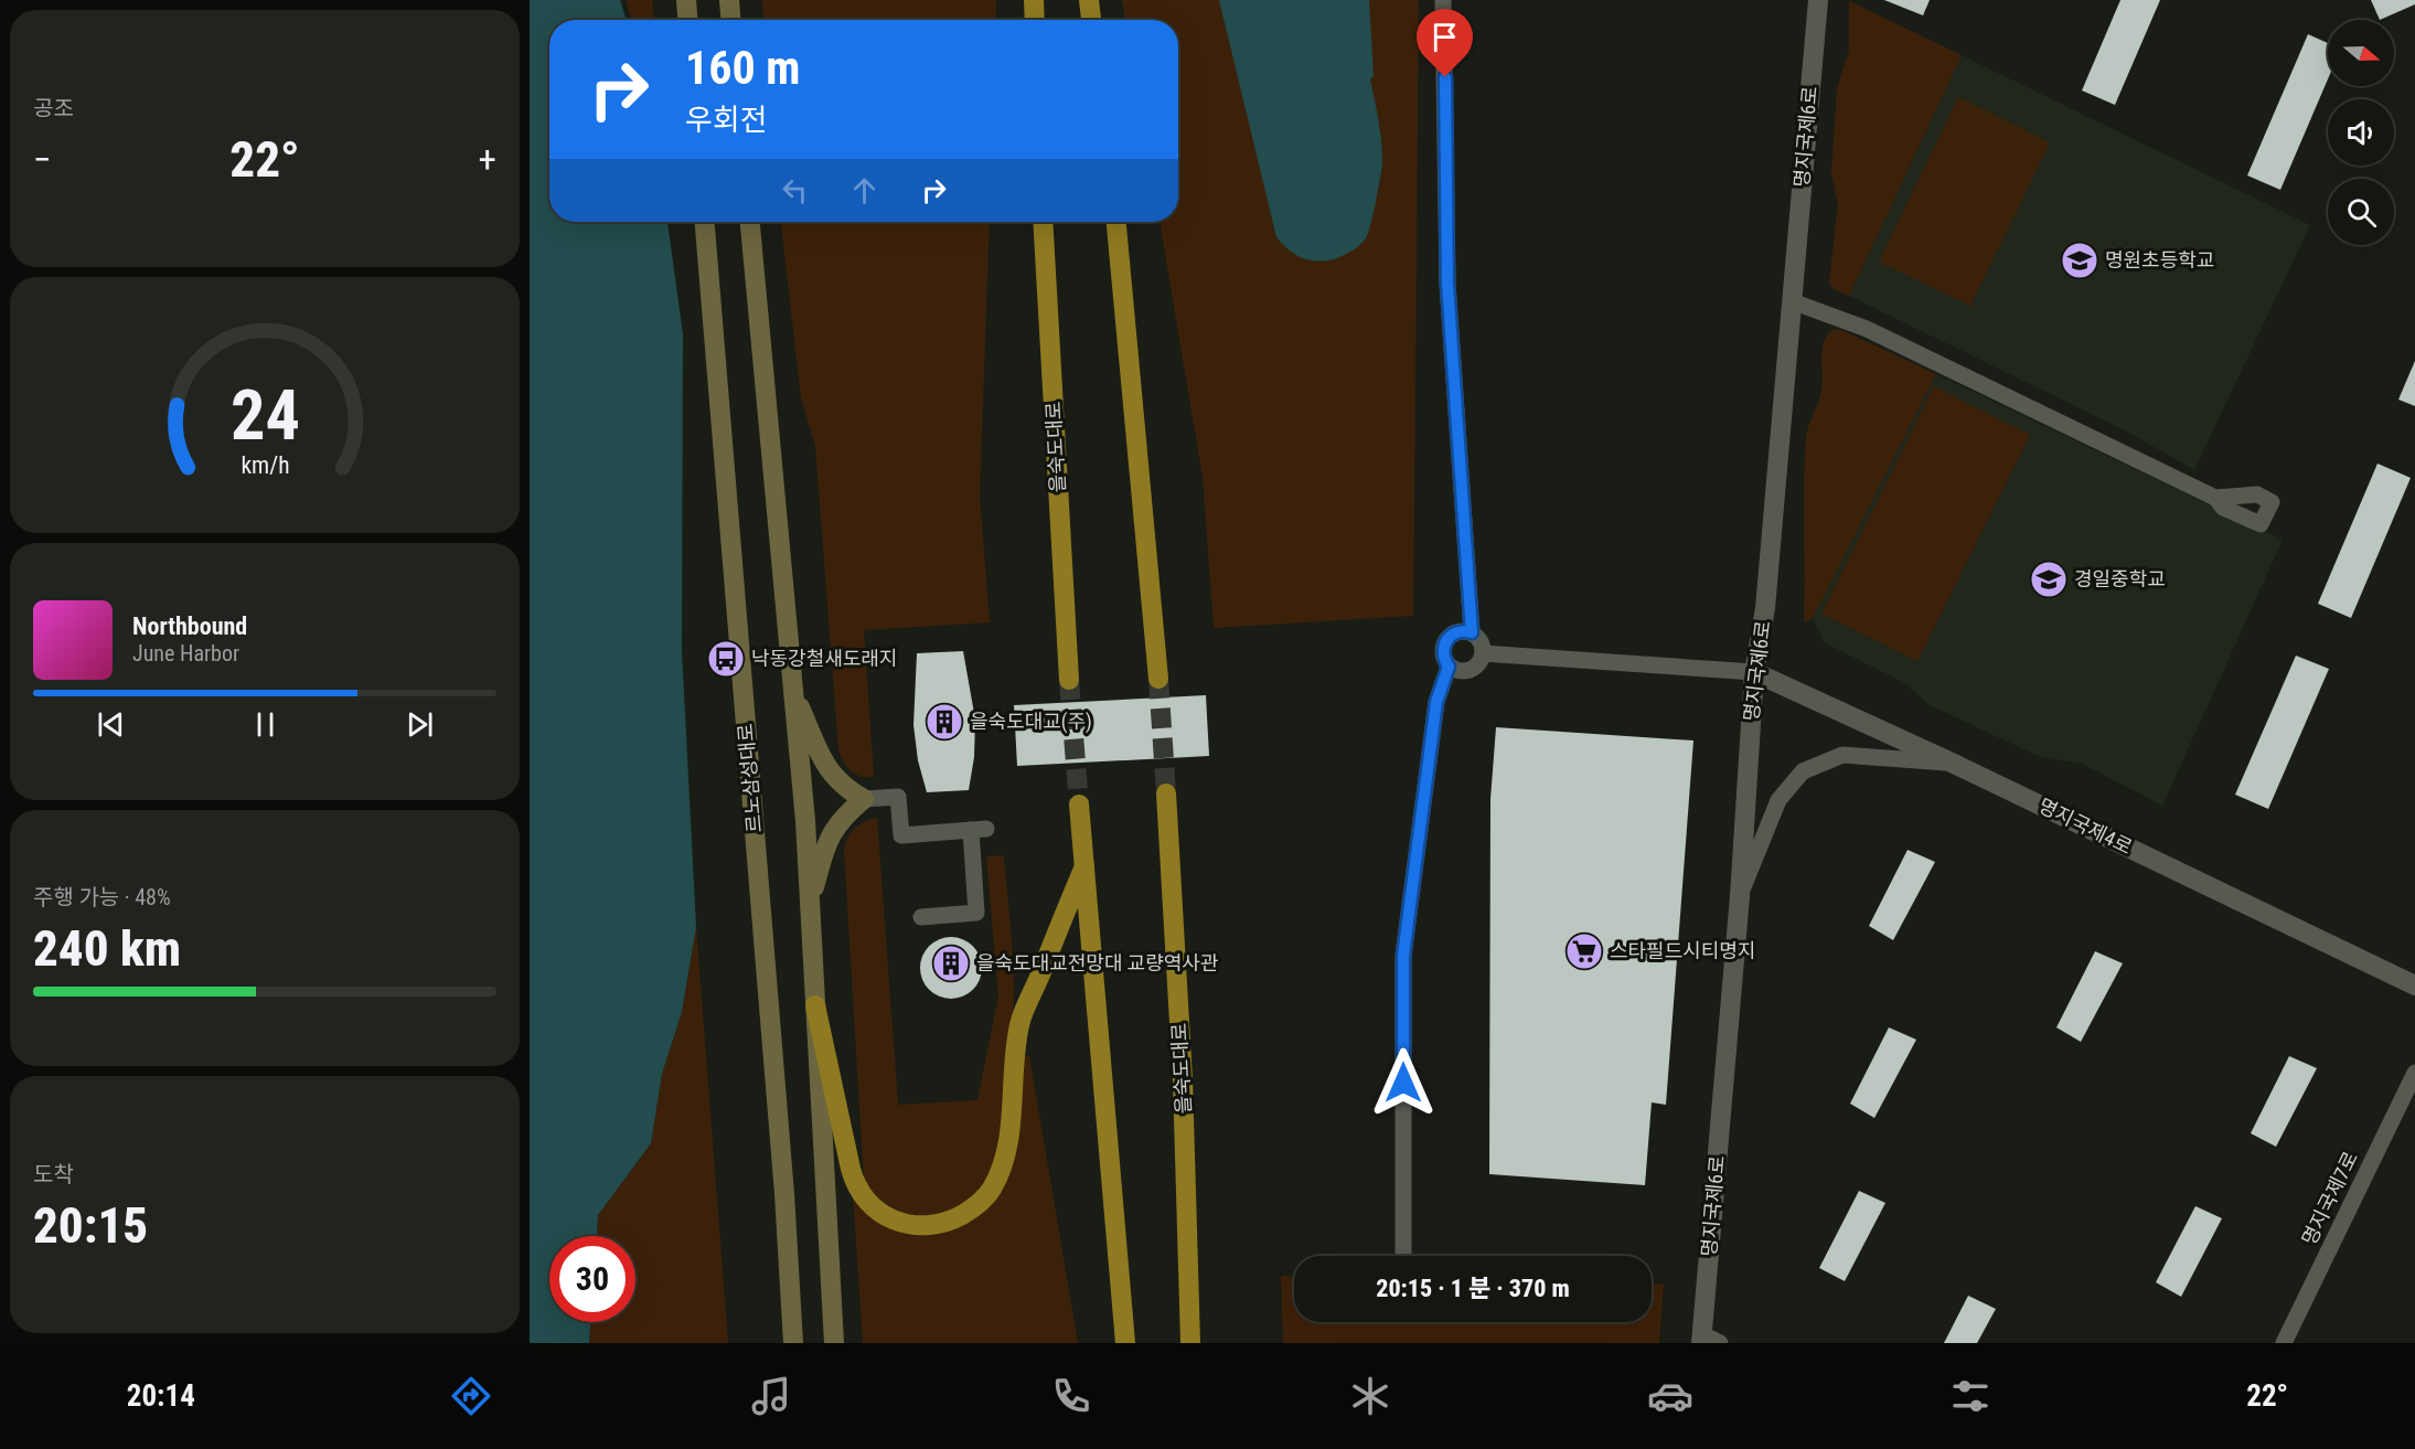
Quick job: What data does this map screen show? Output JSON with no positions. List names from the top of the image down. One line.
{"streets":{"highway":["을숙도대로"],"main road":["르노삼성대로"],"street":["명지국제6로","명지국제4로","명지국제7로"]},"crossings":[["명지국제6로","명지국제4로"]],"places":{"school or university":["명원초등학교","경일중학교"],"bus stop":["낙동강철새도래지"],"building":["을숙도대교(주)","을숙도대교전망대 교량역사관"],"supermarket":["스타필드시티명지"]},"north":"right","page":{"tile":["공조",["주행 가능 · 48%","240 km"],["도착","20:15"]],"turn":["160 m","우회전"],"heat":["−","22°","+"],"song":["Northbound","June Harbor"],"limit":"30","trip":"20:15 · 1 분 · 370 m","tabs":["20:14","22°"],"gauge":["24","km/h"]}}
